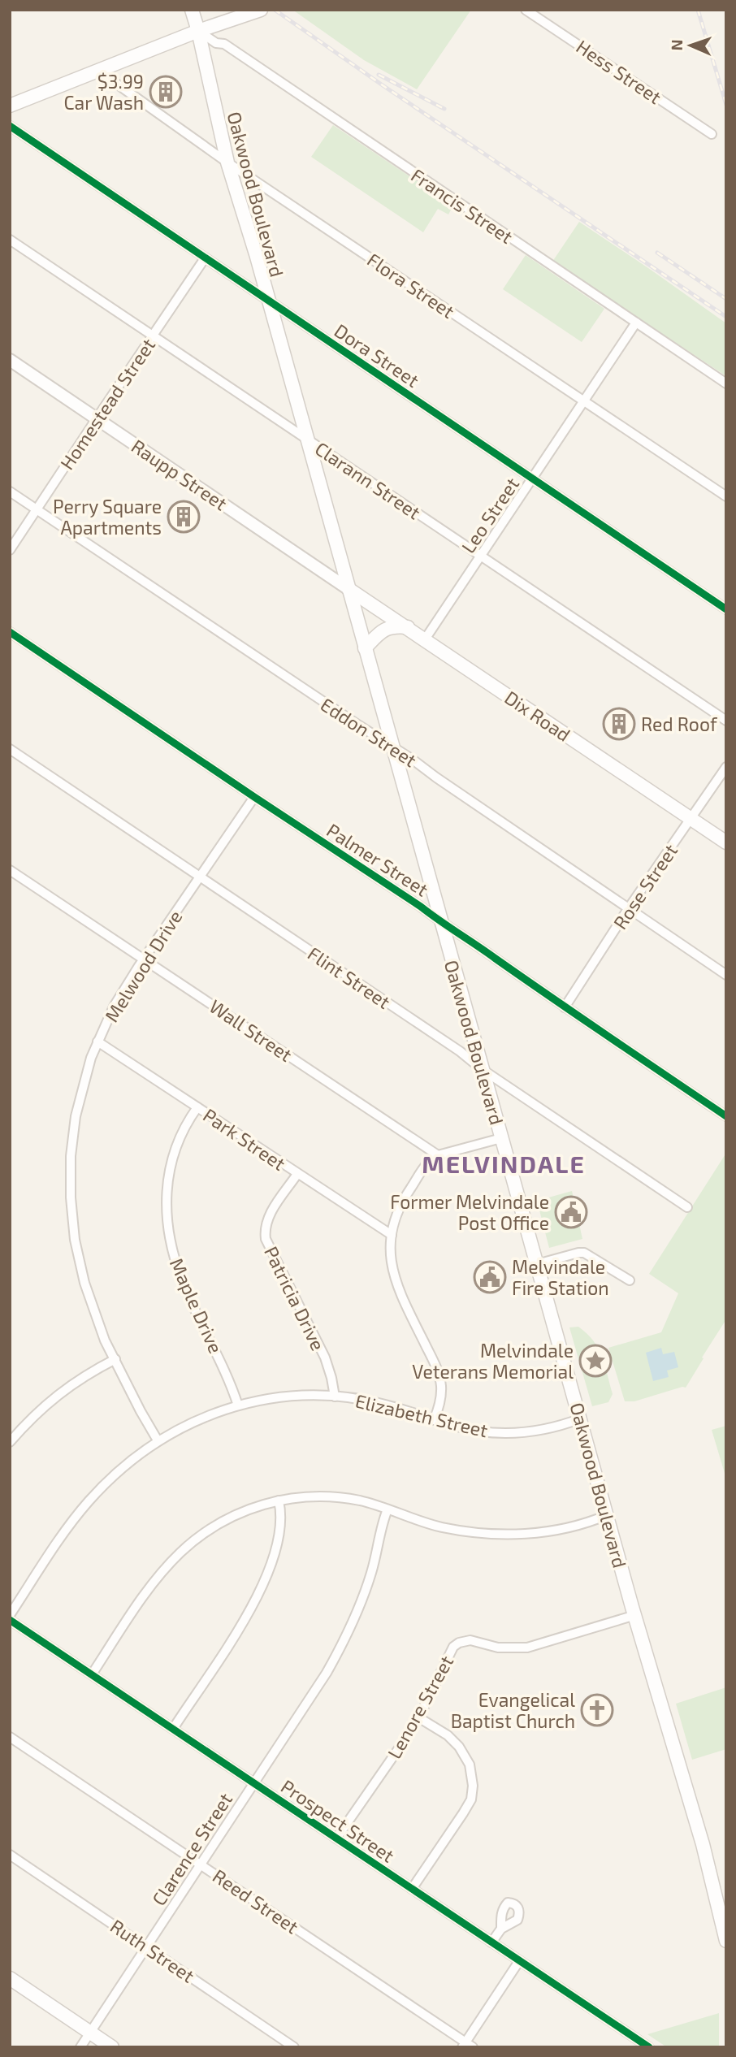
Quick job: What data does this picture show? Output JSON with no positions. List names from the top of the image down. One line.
{"streets":{"main road":["Oakwood Boulevard","Dix Road"],"street":["Hess Street","Francis Street","Flora Street","Dora Street","Homestead Street","Raupp Street","Clarann Street","Leo Street","Eddon Street","Palmer Street","Rose Street","Melwood Drive","Flint Street","Wall Street","Park Street","Patricia Drive","Maple Drive","Elizabeth Street","Lenore Street","Prospect Street","Clarence Street","Reed Street","Ruth Street"]},"crossings":[["Oakwood Boulevard","Francis Street"],["Oakwood Boulevard","Flora Street"],["Oakwood Boulevard","Dora Street"],["Oakwood Boulevard","Raupp Street"],["Oakwood Boulevard","Clarann Street"],["Oakwood Boulevard","Dix Road"],["Oakwood Boulevard","Eddon Street"],["Oakwood Boulevard","Palmer Street"],["Oakwood Boulevard","Flint Street"],["Oakwood Boulevard","Elizabeth Street"],["Oakwood Boulevard","Lenore Street"],["Francis Street","Leo Street"],["Flora Street","Leo Street"],["Dora Street","Homestead Street"],["Dora Street","Leo Street"],["Homestead Street","Raupp Street"],["Homestead Street","Clarann Street"],["Homestead Street","Eddon Street"],["Raupp Street","Dix Road"],["Clarann Street","Leo Street"],["Leo Street","Dix Road"],["Dix Road","Rose Street"],["Eddon Street","Rose Street"],["Palmer Street","Rose Street"],["Palmer Street","Melwood Drive"],["Melwood Drive","Flint Street"],["Melwood Drive","Wall Street"],["Melwood Drive","Park Street"],["Melwood Drive","Elizabeth Street"],["Park Street","Patricia Drive"],["Park Street","Maple Drive"],["Patricia Drive","Elizabeth Street"],["Maple Drive","Elizabeth Street"],["Lenore Street","Prospect Street"],["Prospect Street","Clarence Street"],["Clarence Street","Reed Street"],["Clarence Street","Ruth Street"]],"districts":["MELVINDALE"],"places":{"building":["$3.99 Car Wash","Perry Square Apartments","Red Roof"],"public building":["Former Melvindale Post Office","Melvindale Fire Station"],"place":["Melvindale Veterans Memorial"],"church":["Evangelical Baptist Church"]},"north":"left"}
